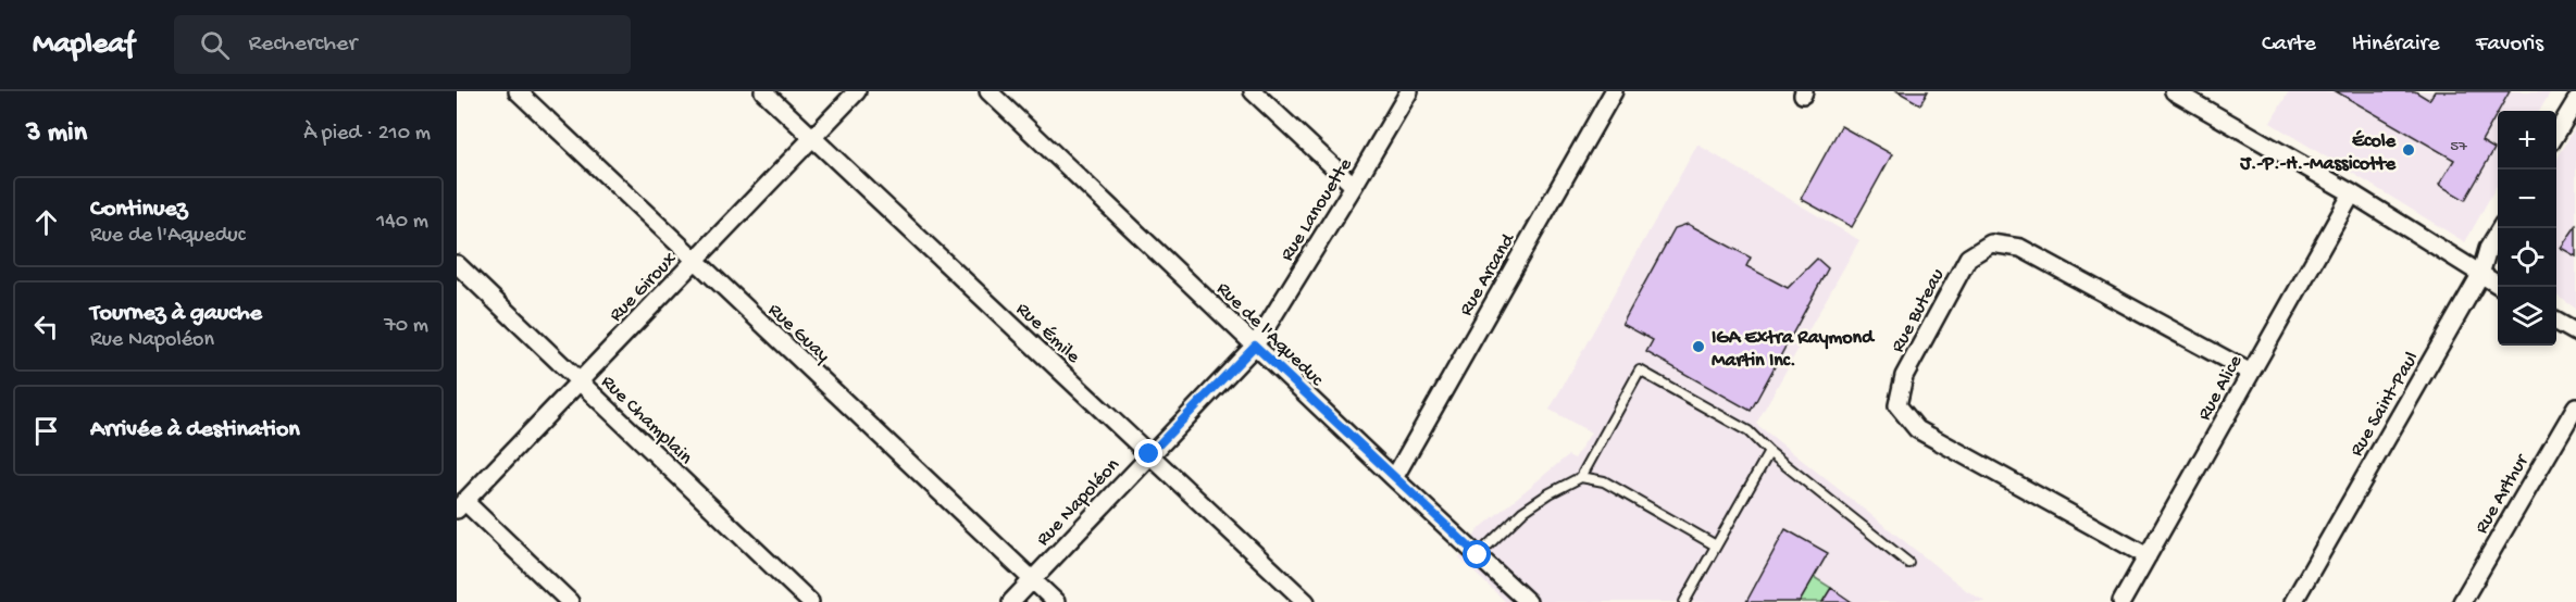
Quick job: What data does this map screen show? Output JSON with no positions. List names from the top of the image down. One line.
{"streets":{"street":["Rue Lanouette","Rue Arcand","Rue Giroux","Rue Buteau","Rue Guay","Rue Émile","Rue de l'Aqueduc","Rue Alice","Rue Saint-Paul","Rue Champlain","Rue Arthur","Rue Napoléon"]},"crossings":[["Rue Lanouette","Rue de l'Aqueduc"],["Rue Lanouette","Rue Napoléon"],["Rue Arcand","Rue de l'Aqueduc"],["Rue Giroux","Rue Guay"],["Rue Giroux","Rue Émile"],["Rue Giroux","Rue Champlain"],["Rue Buteau","Rue Alice"],["Rue Guay","Rue Napoléon"],["Rue Émile","Rue Napoléon"],["Rue de l'Aqueduc","Rue Napoléon"]],"places":["École J.-P.-H.-Massicotte","IGA Extra Raymond Martin Inc."],"house_numbers":["57"],"page":{"header":"Mapleaf","search":"Rechercher","nav":["Carte","Itinéraire","Favoris"],"heading":["3 min","À pied · 210 m"],"map_buttons":["+","−"],"list":[["Continuez","Rue de l'Aqueduc","140 m"],["Tournez à gauche","Rue Napoléon","70 m"],"Arrivée à destination"]}}
